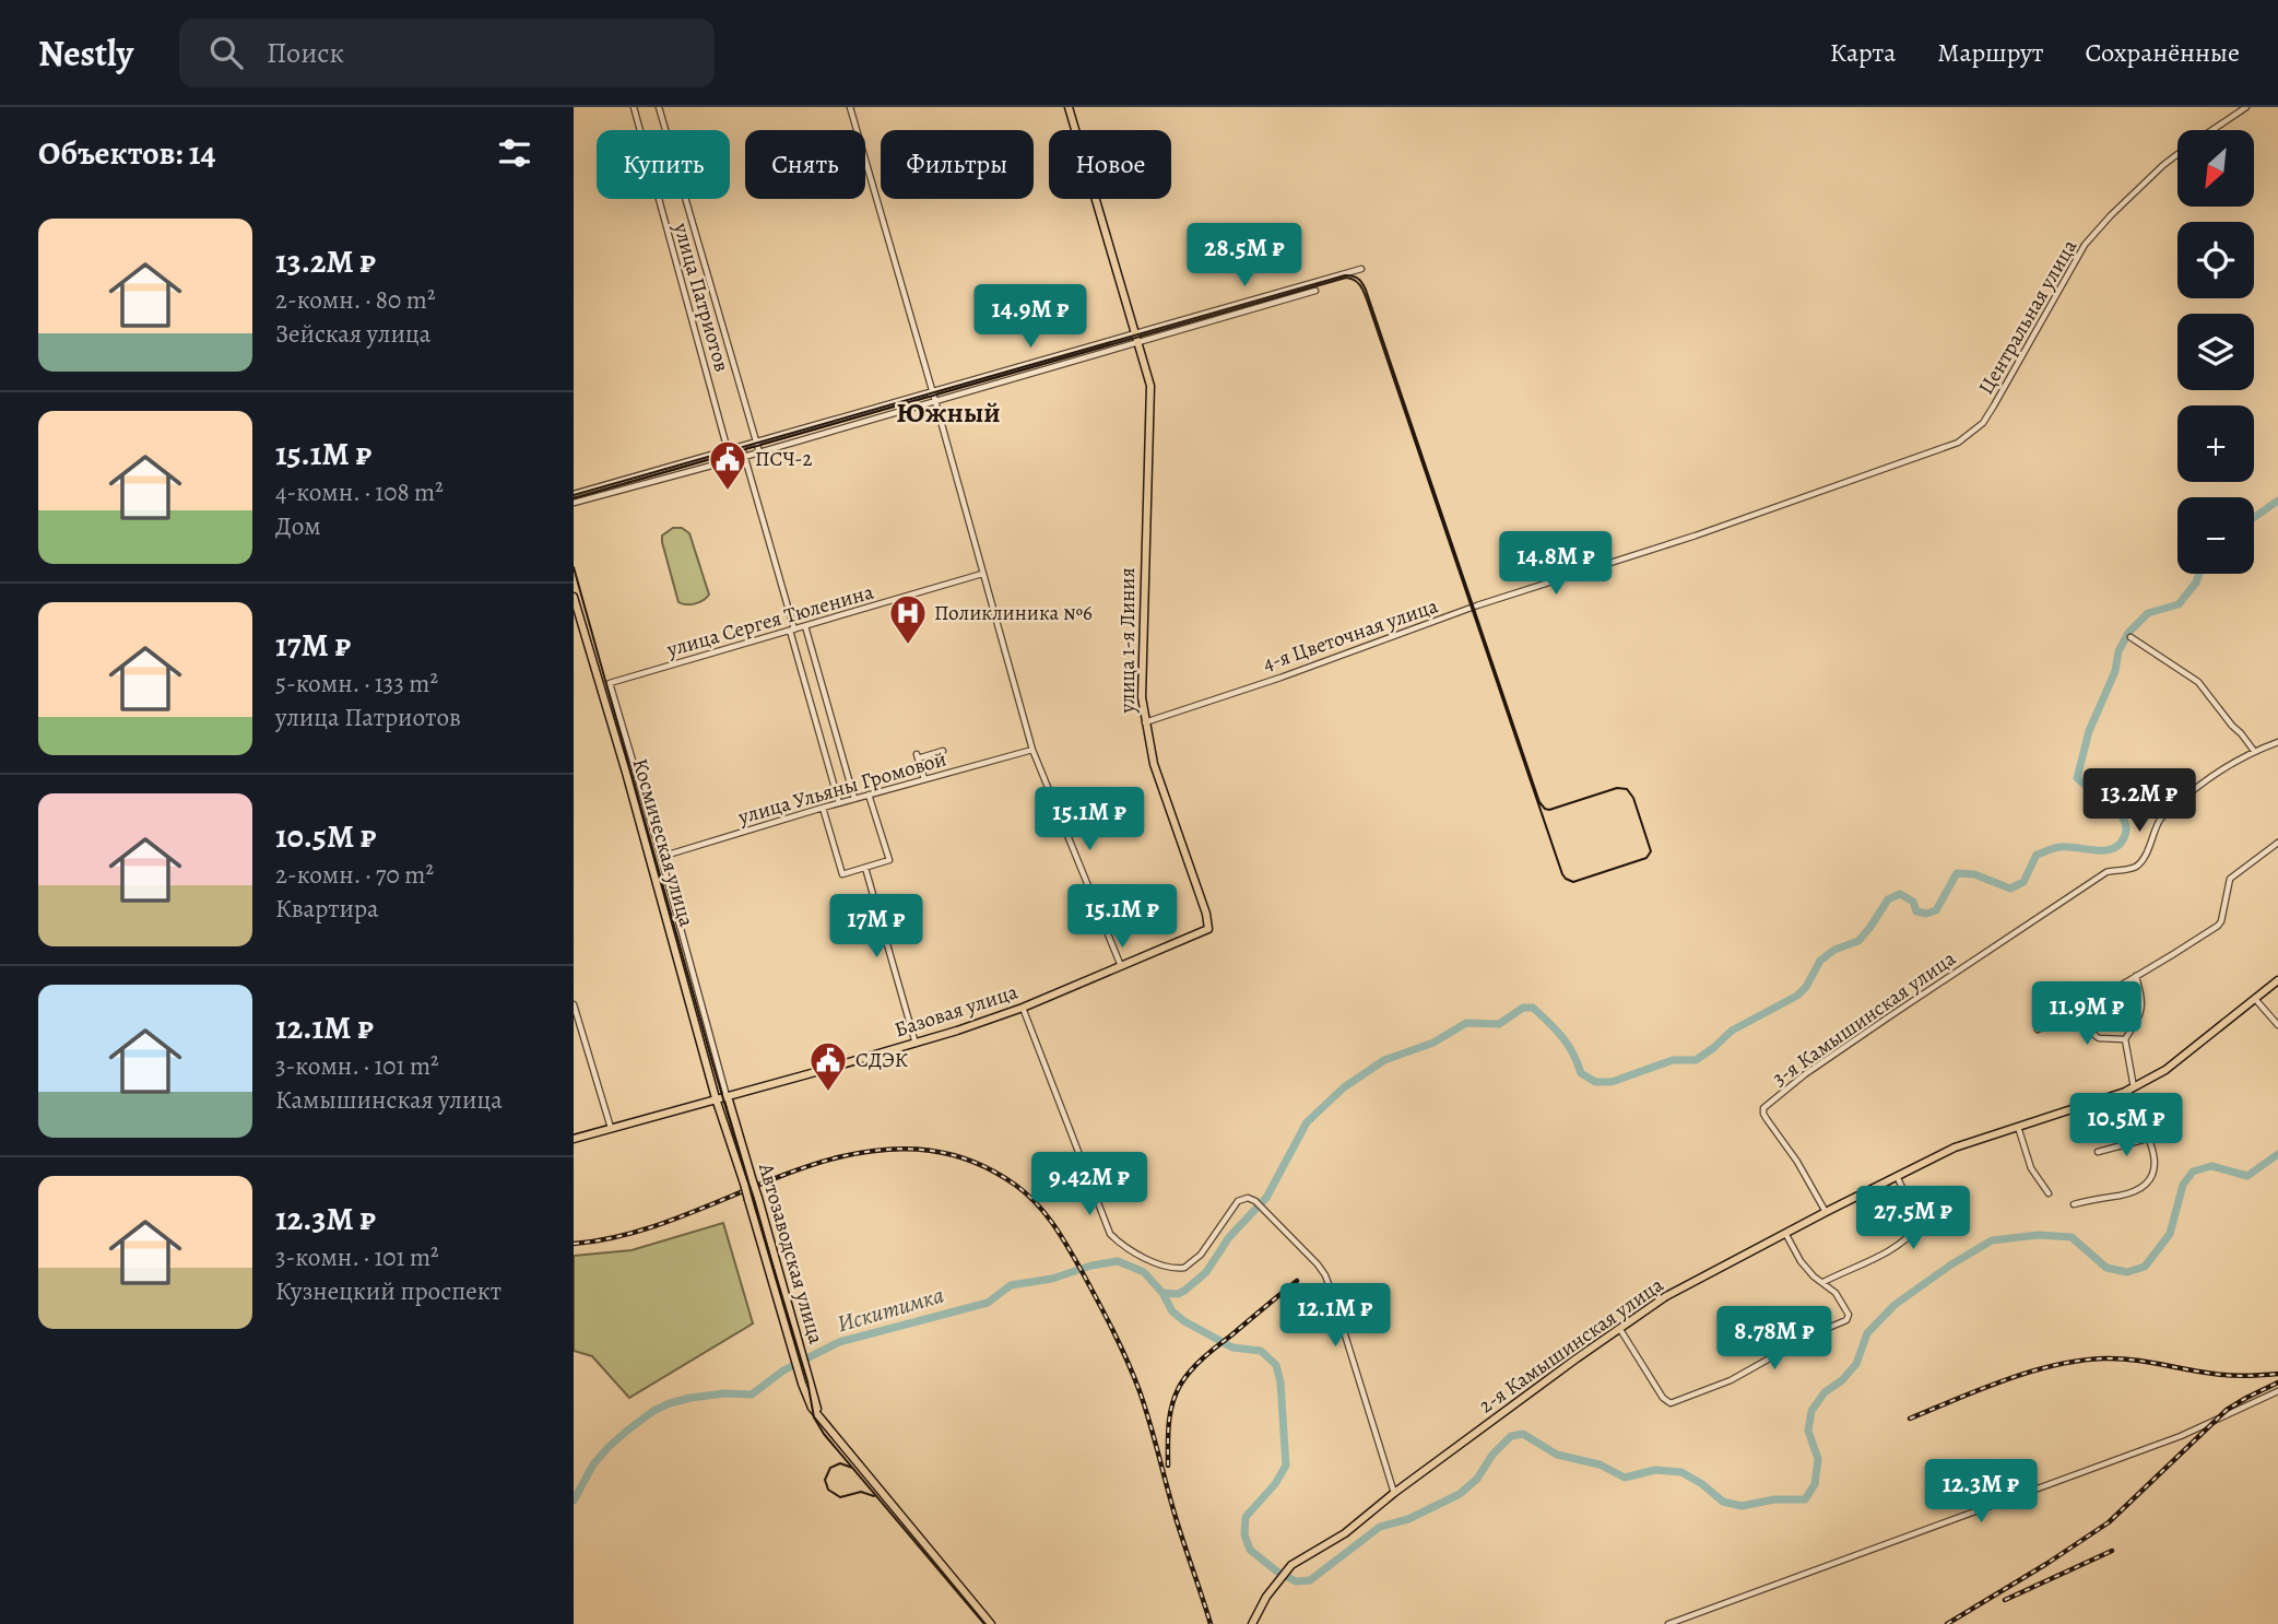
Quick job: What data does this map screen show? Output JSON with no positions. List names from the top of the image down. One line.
{"streets":{"main road":["улица 1-я Линия","Космическая улица","Базовая улица","Автозаводская улица","2-я Камышинская улица"],"street":["улица Патриотов","Центральная улица","улица Сергея Тюленина","4-я Цветочная улица","улица Ульяны Громовой","3-я Камышинская улица"]},"crossings":[["Центральная улица","4-я Цветочная улица"],["улица Сергея Тюленина","Космическая улица"],["4-я Цветочная улица","улица 1-я Линия"],["улица 1-я Линия","Базовая улица"],["улица Ульяны Громовой","Космическая улица"],["Космическая улица","Базовая улица"],["Космическая улица","Автозаводская улица"],["Базовая улица","Автозаводская улица"],["3-я Камышинская улица","2-я Камышинская улица"]],"districts":["Южный"],"water":["Искитимка"],"places":{"public building":["ПСЧ-2","СДЭК"],"hospital":["Поликлиника №6"]},"north":"bottom left","page":{"header":"Nestly","search":"Поиск","nav":["Карта","Маршрут","Сохранённые"],"heading":"Объектов: 14","map_buttons":["+","−"],"chip":["Купить","Снять","Фильтры","Новое"],"list":[{"name":"13.2M ₽","note":"2-комн. · 80 m² · Зейская улица"},{"name":"15.1M ₽","note":"4-комн. · 108 m² · Дом"},{"name":"17M ₽","note":"5-комн. · 133 m² · улица Патриотов"},{"name":"10.5M ₽","note":"2-комн. · 70 m² · Квартира"},{"name":"12.1M ₽","note":"3-комн. · 101 m² · Камышинская улица"},{"name":"12.3M ₽","note":"3-комн. · 101 m² · Кузнецкий проспект"}],"price":["28.5M ₽","14.9M ₽","14.8M ₽","13.2M ₽","15.1M ₽","15.1M ₽","17M ₽","11.9M ₽","10.5M ₽","9.42M ₽","27.5M ₽","12.1M ₽","8.78M ₽","12.3M ₽"]}}
